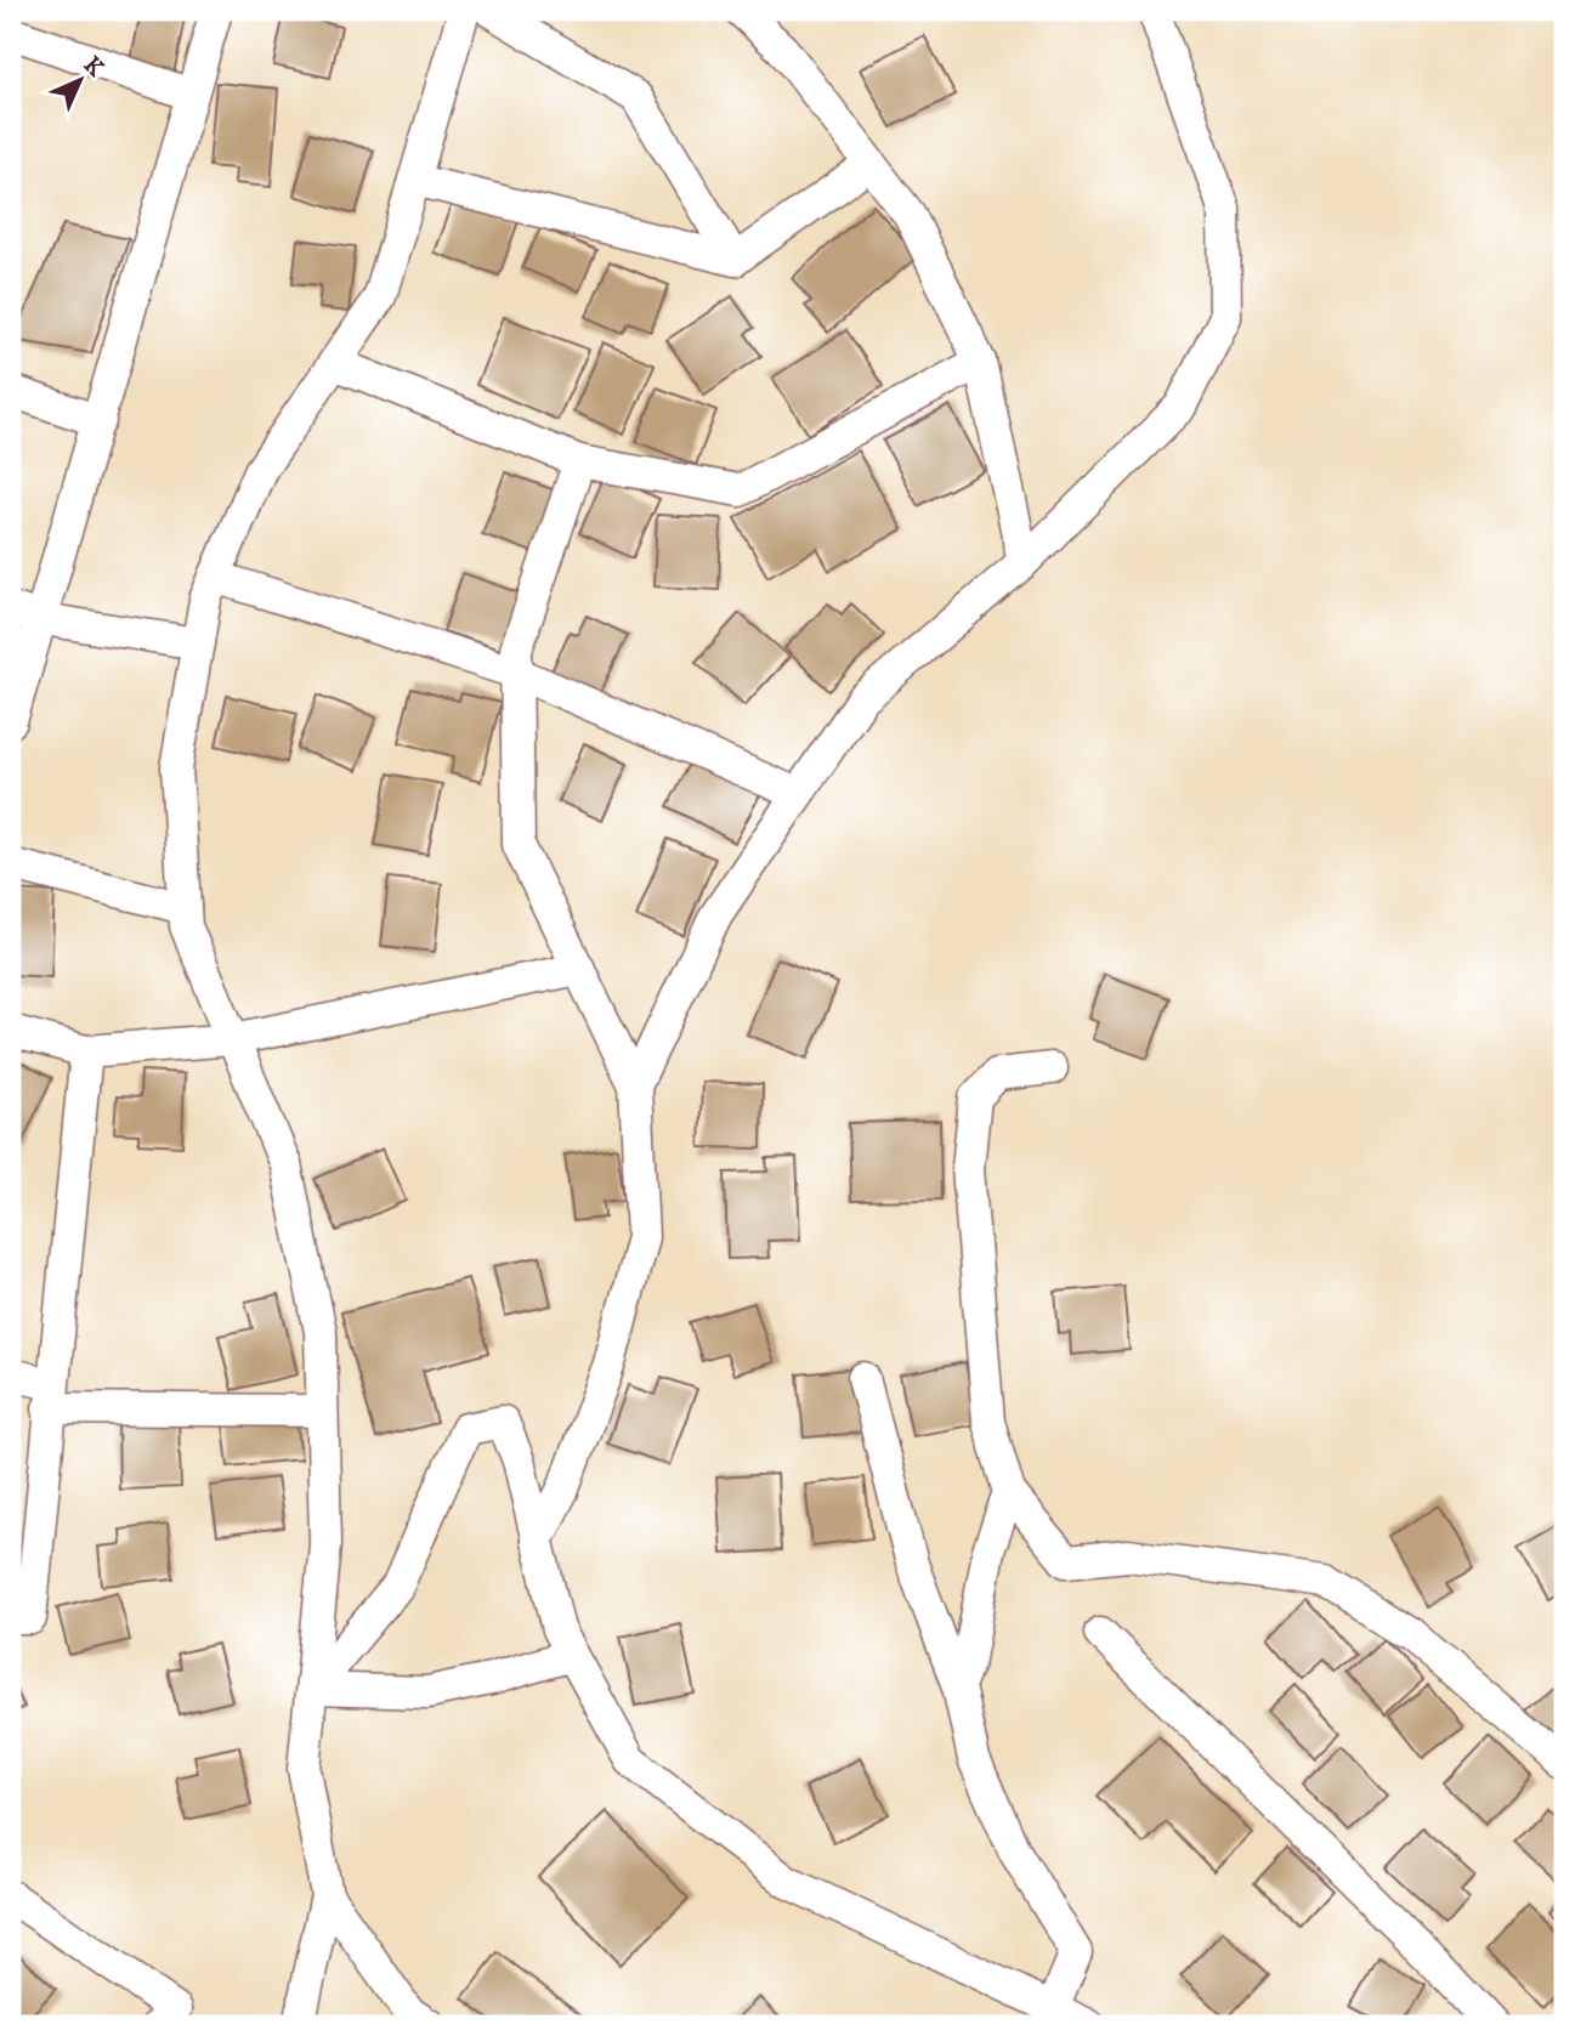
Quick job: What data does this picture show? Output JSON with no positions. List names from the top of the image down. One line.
{"north":"top right"}
